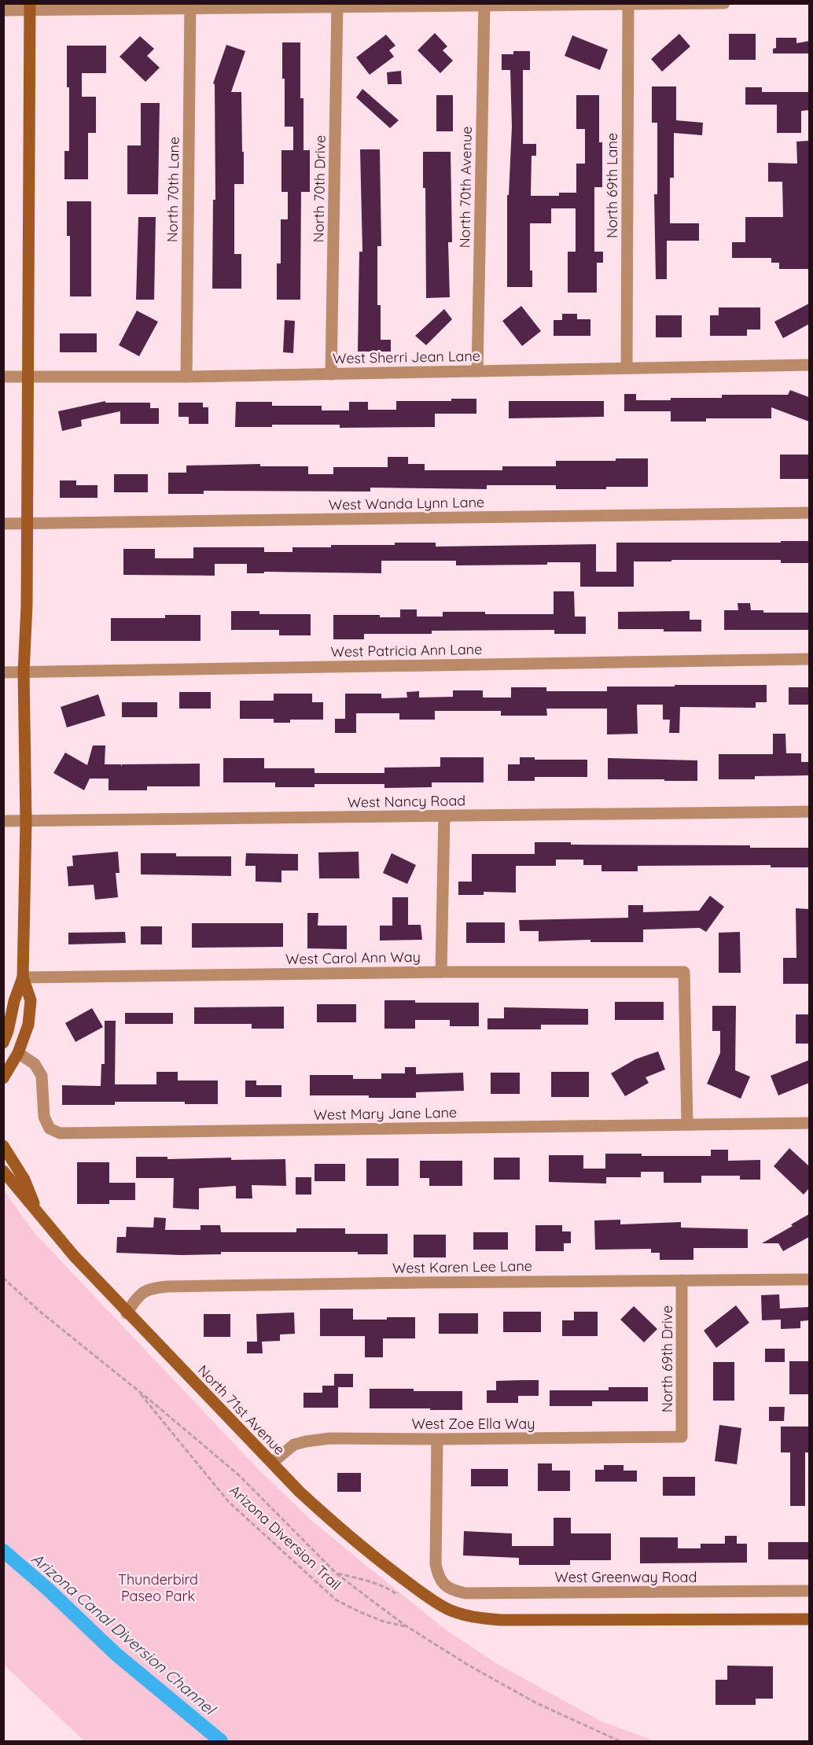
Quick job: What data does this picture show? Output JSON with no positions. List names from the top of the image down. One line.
{"streets":{"street":["North 69th Lane","North 70th Avenue","North 70th Drive","North 70th Lane","West Sherri Jean Lane","West Wanda Lynn Lane","West Patricia Ann Lane","West Nancy Road","West Carol Ann Way","West Mary Jane Lane","West Karen Lee Lane","North 69th Drive","North 71st Avenue","West Zoe Ella Way","West Greenway Road"],"path":["Arizona Diversion Trail"]},"crossings":[["North 69th Lane","West Sherri Jean Lane"],["North 70th Avenue","West Sherri Jean Lane"],["North 70th Drive","West Sherri Jean Lane"],["North 70th Lane","West Sherri Jean Lane"],["West Carol Ann Way","West Mary Jane Lane"],["West Karen Lee Lane","North 69th Drive"],["West Karen Lee Lane","North 71st Avenue"],["North 69th Drive","West Zoe Ella Way"],["North 71st Avenue","West Zoe Ella Way"],["West Zoe Ella Way","West Greenway Road"]],"water":["Arizona Canal Diversion Channel"],"parks":["Thunderbird Paseo Park"]}
